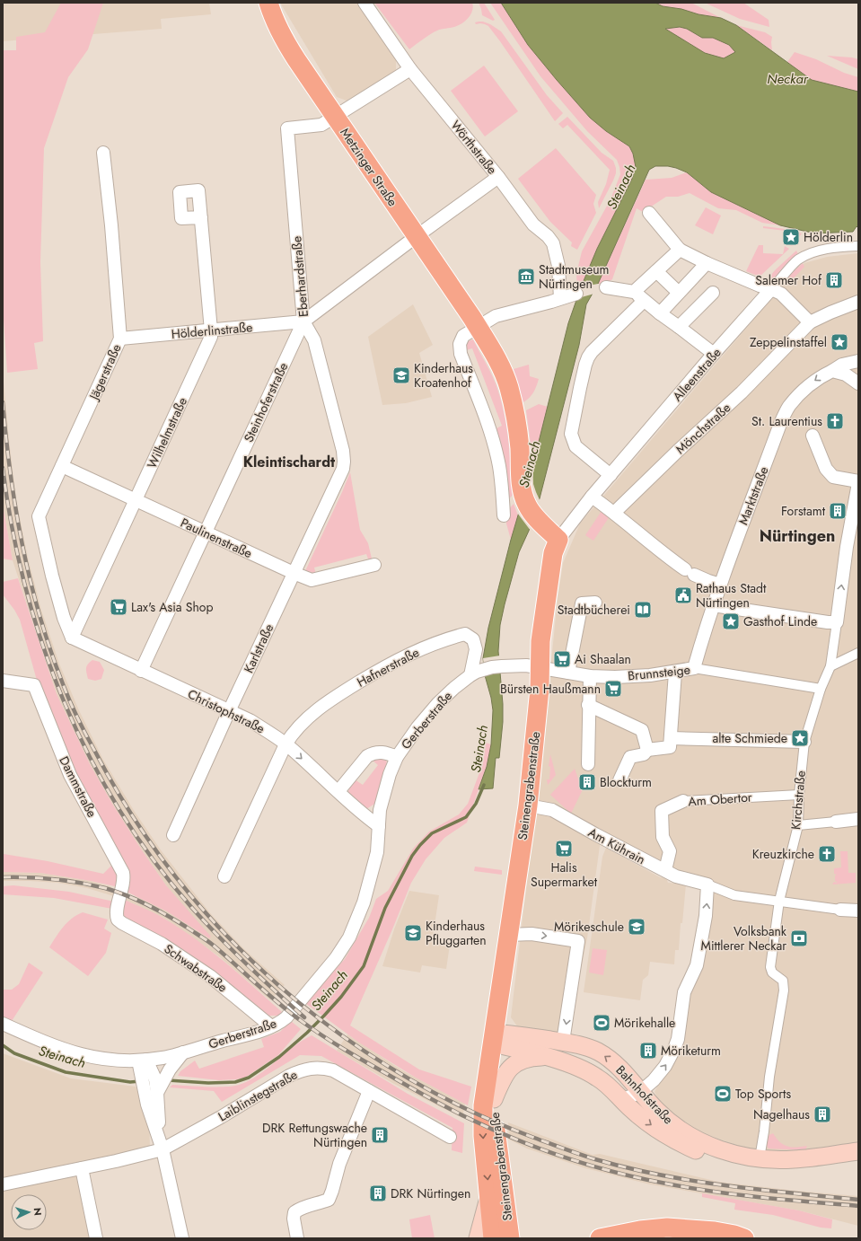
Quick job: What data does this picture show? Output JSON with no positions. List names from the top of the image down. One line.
{"streets":{"main road":["Metzinger Straße","Steinengrabenstraße","Bahnhofstraße"],"street":["Wörthstraße","Eberhardstraße","Hölderlinstraße","Jägerstraße","Alleenstraße","Steinhoferstraße","Mönchstraße","Wilhelmstraße","Marktstraße","Paulinenstraße","Karlstraße","Hafnerstraße","Brunnsteige","Christophstraße","Gerberstraße","Dammstraße","Am Obertor","Kirchstraße","Am Kührain","Schwabstraße","Laiblinstegstraße"]},"crossings":[["Wörthstraße","Steinhoferstraße"],["Metzinger Straße","Eberhardstraße"],["Metzinger Straße","Alleenstraße"],["Metzinger Straße","Steinhoferstraße"],["Metzinger Straße","Steinengrabenstraße"],["Eberhardstraße","Hölderlinstraße"],["Eberhardstraße","Steinhoferstraße"],["Eberhardstraße","Karlstraße"],["Hölderlinstraße","Jägerstraße"],["Hölderlinstraße","Steinhoferstraße"],["Hölderlinstraße","Wilhelmstraße"],["Jägerstraße","Wilhelmstraße"],["Jägerstraße","Paulinenstraße"],["Jägerstraße","Christophstraße"],["Alleenstraße","Steinengrabenstraße"],["Steinhoferstraße","Paulinenstraße"],["Steinhoferstraße","Christophstraße"],["Wilhelmstraße","Paulinenstraße"],["Wilhelmstraße","Christophstraße"],["Marktstraße","Brunnsteige"],["Paulinenstraße","Karlstraße"],["Karlstraße","Christophstraße"],["Hafnerstraße","Christophstraße"],["Hafnerstraße","Gerberstraße"],["Brunnsteige","Gerberstraße"],["Brunnsteige","Steinengrabenstraße"],["Brunnsteige","Kirchstraße"],["Christophstraße","Gerberstraße"],["Gerberstraße","Steinengrabenstraße"],["Gerberstraße","Schwabstraße"],["Steinengrabenstraße","Am Kührain"],["Steinengrabenstraße","Bahnhofstraße"],["Dammstraße","Schwabstraße"],["Am Obertor","Kirchstraße"],["Am Obertor","Am Kührain"],["Kirchstraße","Bahnhofstraße"]],"one_way":["Marktstraße"],"districts":["Kleintischardt","Nürtingen"],"water":["Neckar","Steinach"],"places":{"place":["Hölderlin","Zeppelinstaffel","Gasthof Linde","alte Schmiede"],"museum":["Stadtmuseum Nürtingen"],"building":["Salemer Hof","Forstamt","Blockturm","Möriketurm","Nagelhaus","DRK Rettungswache Nürtingen","DRK Nürtingen"],"school or university":["Kinderhaus Kroatenhof","Mörikeschule","Kinderhaus Pfluggarten"],"church":["St. Laurentius","Kreuzkirche"],"public building":["Rathaus Stadt Nürtingen"],"supermarket":["Lax's Asia Shop","Ai Shaalan","Bürsten Haußmann","Halis Supermarket"],"library":["Stadtbücherei"],"bank":["Volksbank Mittlerer Neckar"],"sports":["Mörikehalle","Top Sports"]},"north":"right"}
